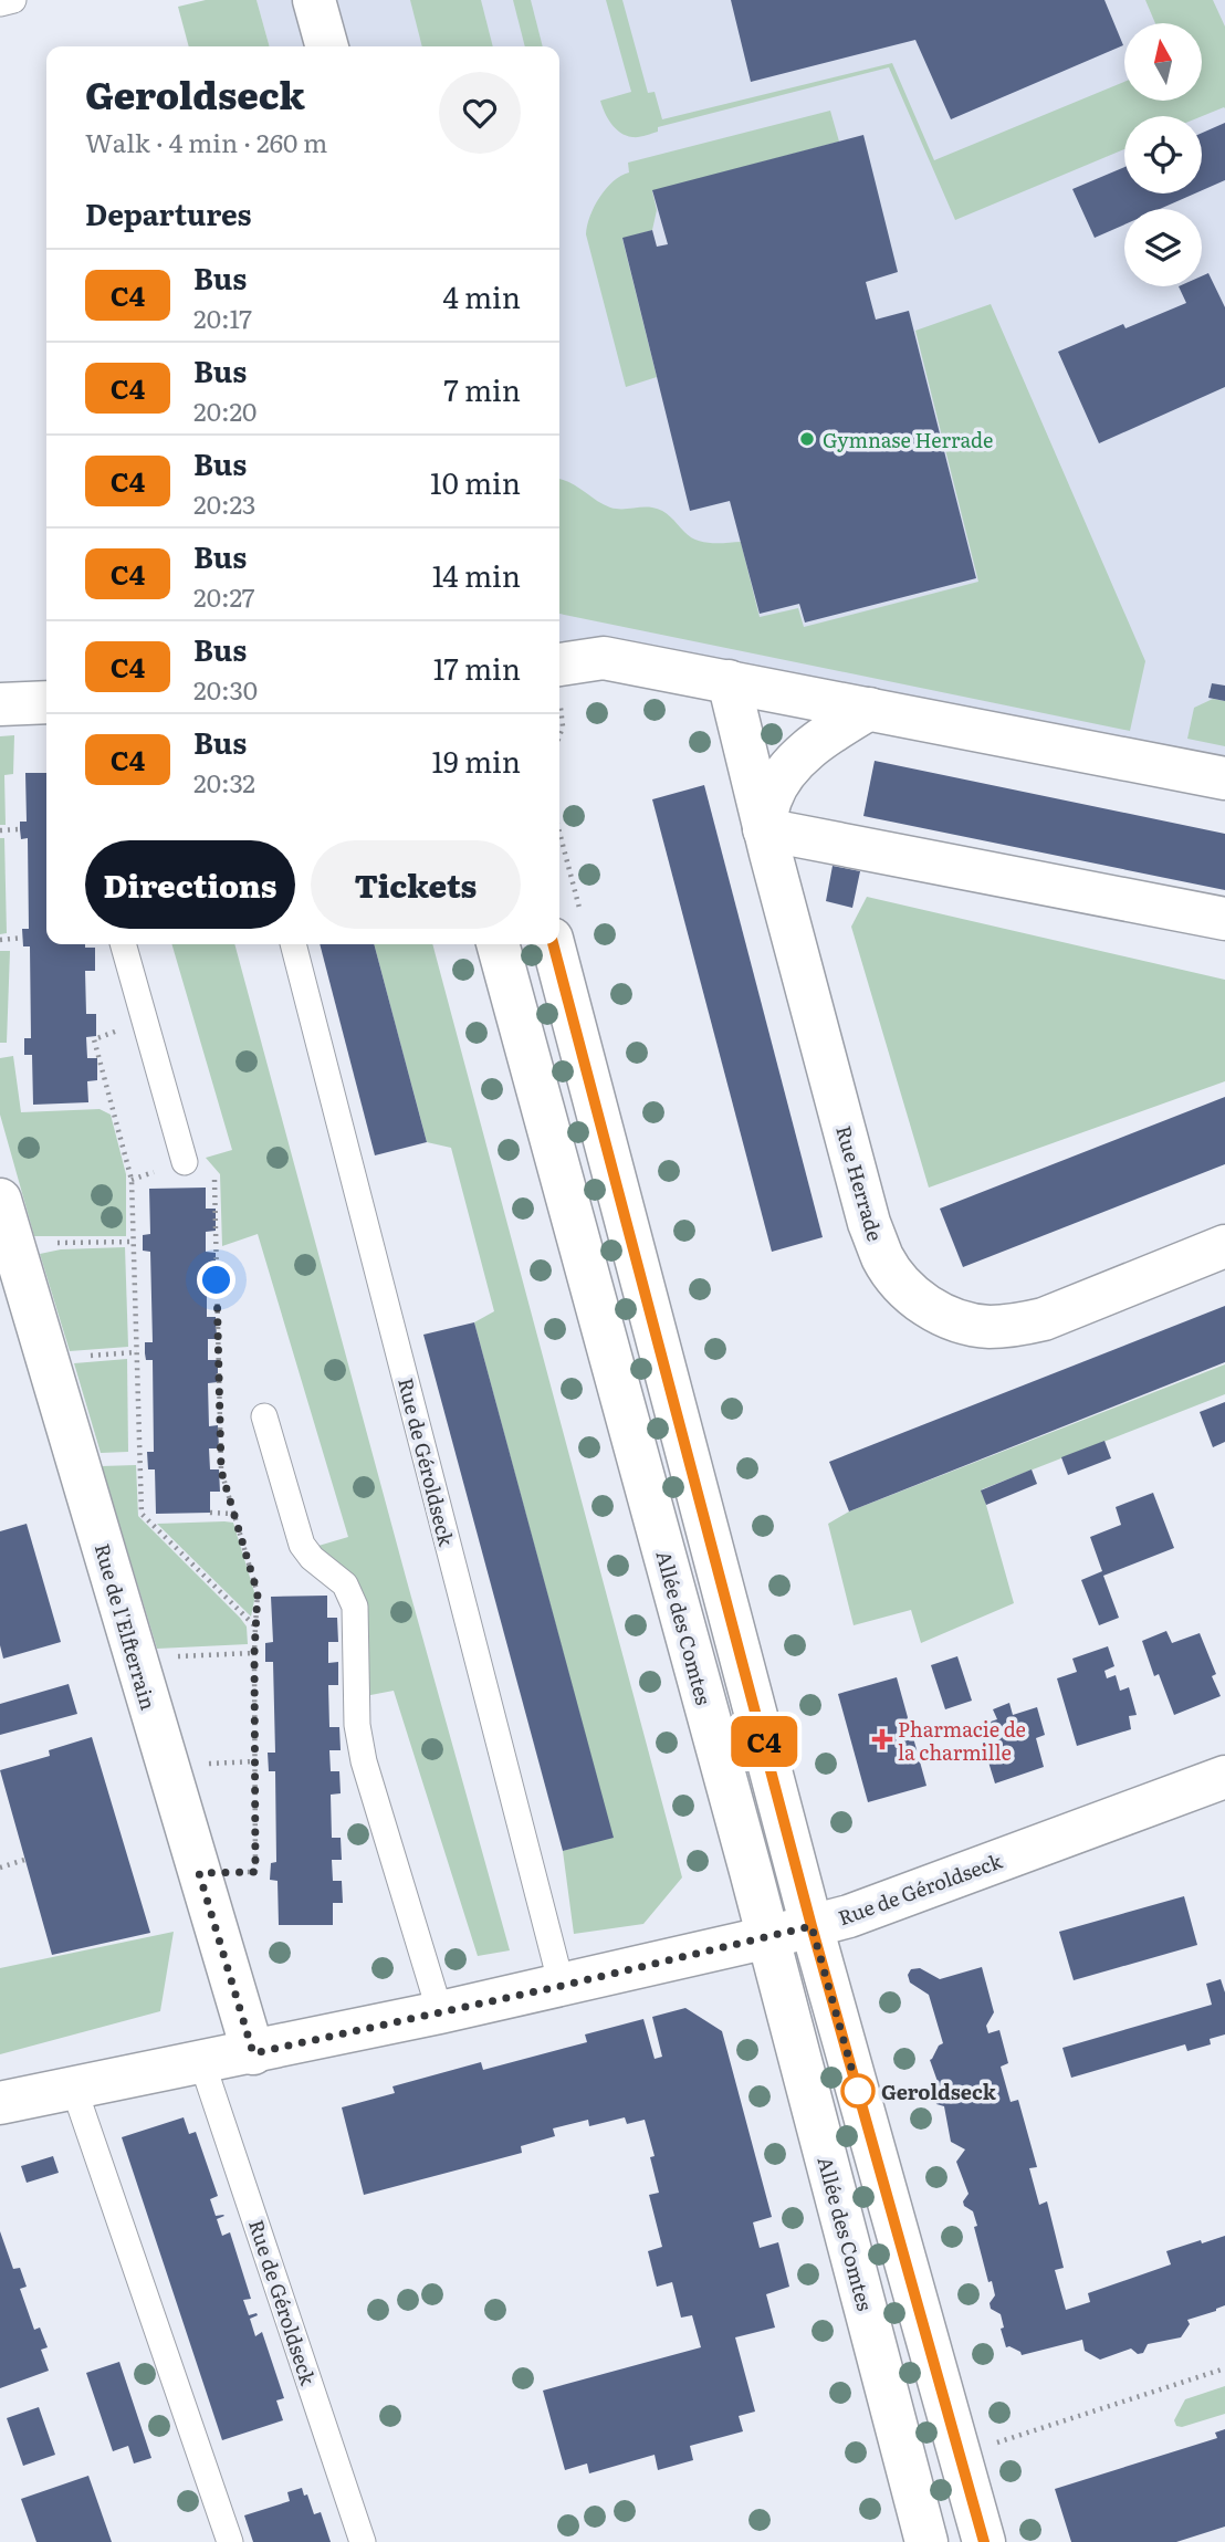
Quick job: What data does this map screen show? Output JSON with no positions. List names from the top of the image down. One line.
{"streets":{"street":["Rue Herrade","Rue de Géroldseck","Rue de l'Elfterrain","Allée des Comtes"]},"crossings":[["Rue de Géroldseck","Rue de l'Elfterrain"],["Rue de Géroldseck","Allée des Comtes"]],"places":{"other":["Gymnase Herrade","Geroldseck"],"health":["Pharmacie de la charmille"]},"lines":["bus line C4"],"north":"top","page":{"on_map":"C4","heading":[["Geroldseck","Walk · 4 min · 260 m"],"Departures"],"list":[{"mark":"C4","name":"Bus","note":"20:17","value":"4 min"},{"mark":"C4","name":"Bus","note":"20:20","value":"7 min"},{"mark":"C4","name":"Bus","note":"20:23","value":"10 min"},{"mark":"C4","name":"Bus","note":"20:27","value":"14 min"},{"mark":"C4","name":"Bus","note":"20:30","value":"17 min"},{"mark":"C4","name":"Bus","note":"20:32","value":"19 min"}],"buttons":["Directions","Tickets"]}}
